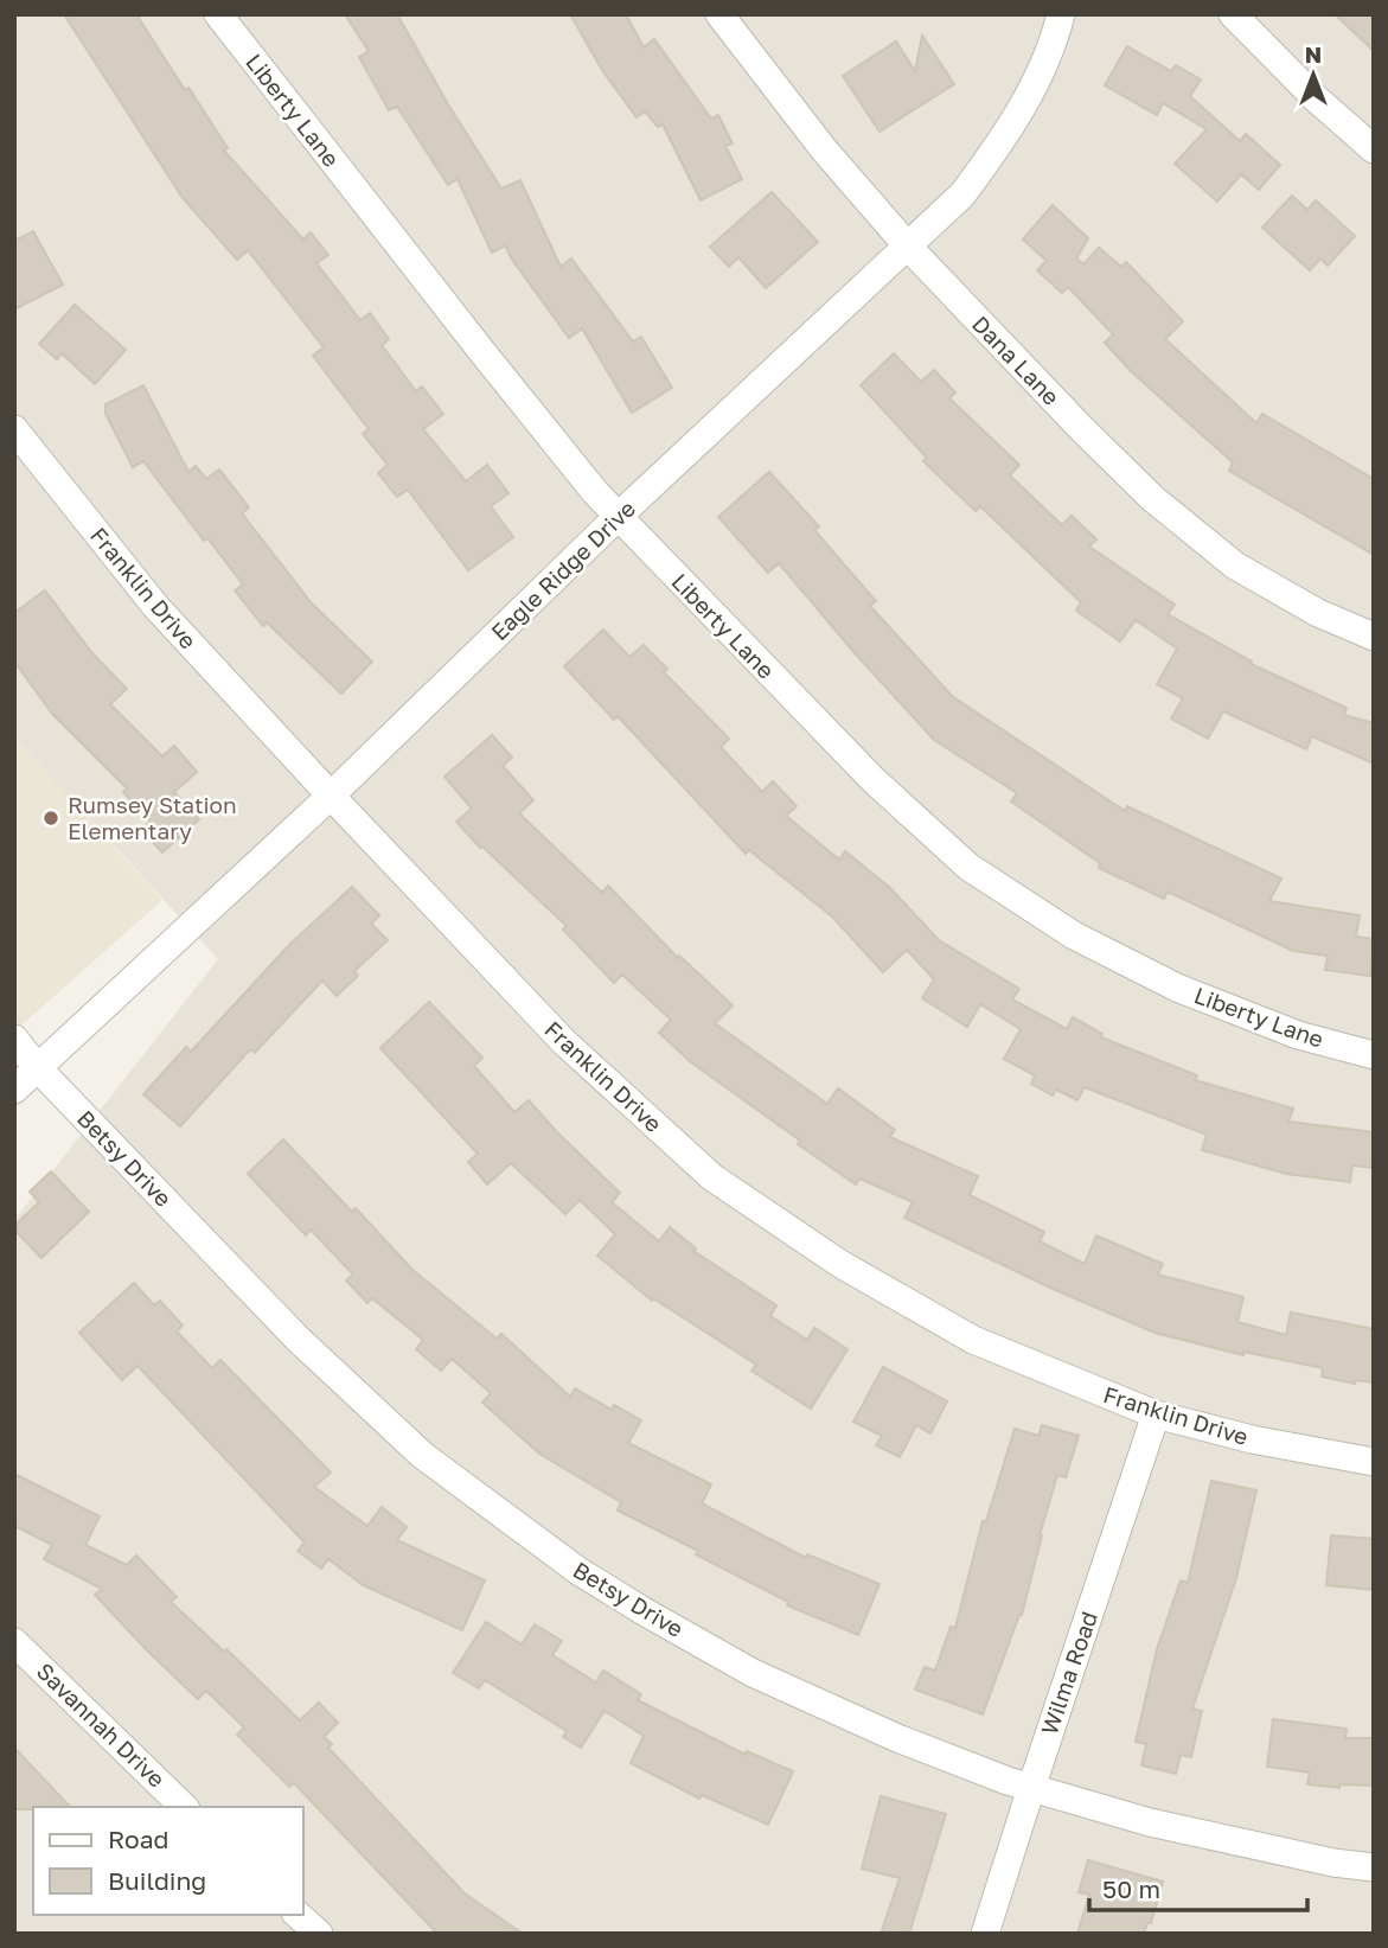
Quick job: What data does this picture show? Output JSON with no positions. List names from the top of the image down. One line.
{"streets":{"street":["Liberty Lane","Dana Lane","Eagle Ridge Drive","Franklin Drive","Betsy Drive","Wilma Road","Savannah Drive"]},"crossings":[["Liberty Lane","Eagle Ridge Drive"],["Dana Lane","Eagle Ridge Drive"],["Eagle Ridge Drive","Franklin Drive"],["Eagle Ridge Drive","Betsy Drive"],["Franklin Drive","Wilma Road"],["Betsy Drive","Wilma Road"]],"places":["Rumsey Station Elementary"],"legend":["Road","Building"],"scale_bar":"50 m","north":"top"}
